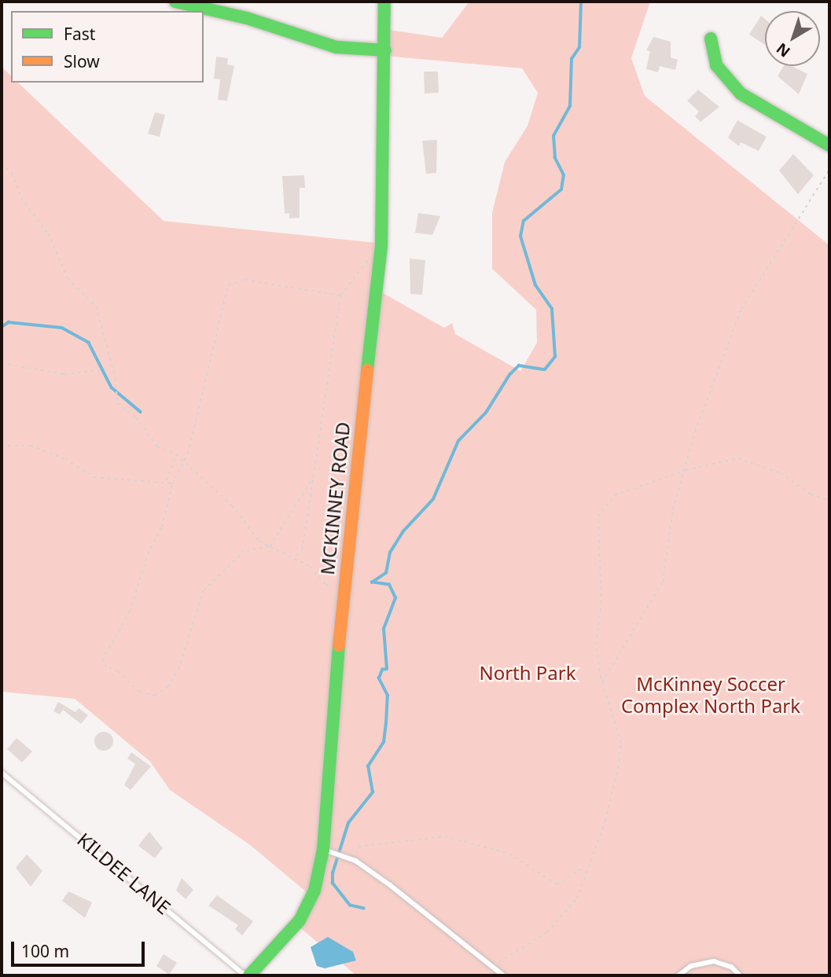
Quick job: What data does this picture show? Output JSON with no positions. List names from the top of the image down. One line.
{"streets":{"street":["MCKINNEY ROAD"],"lane":["KILDEE LANE"]},"parks":["North Park","McKinney Soccer Complex North Park"],"legend":["Fast","Slow"],"scale_bar":"100 m","north":"bottom left"}
